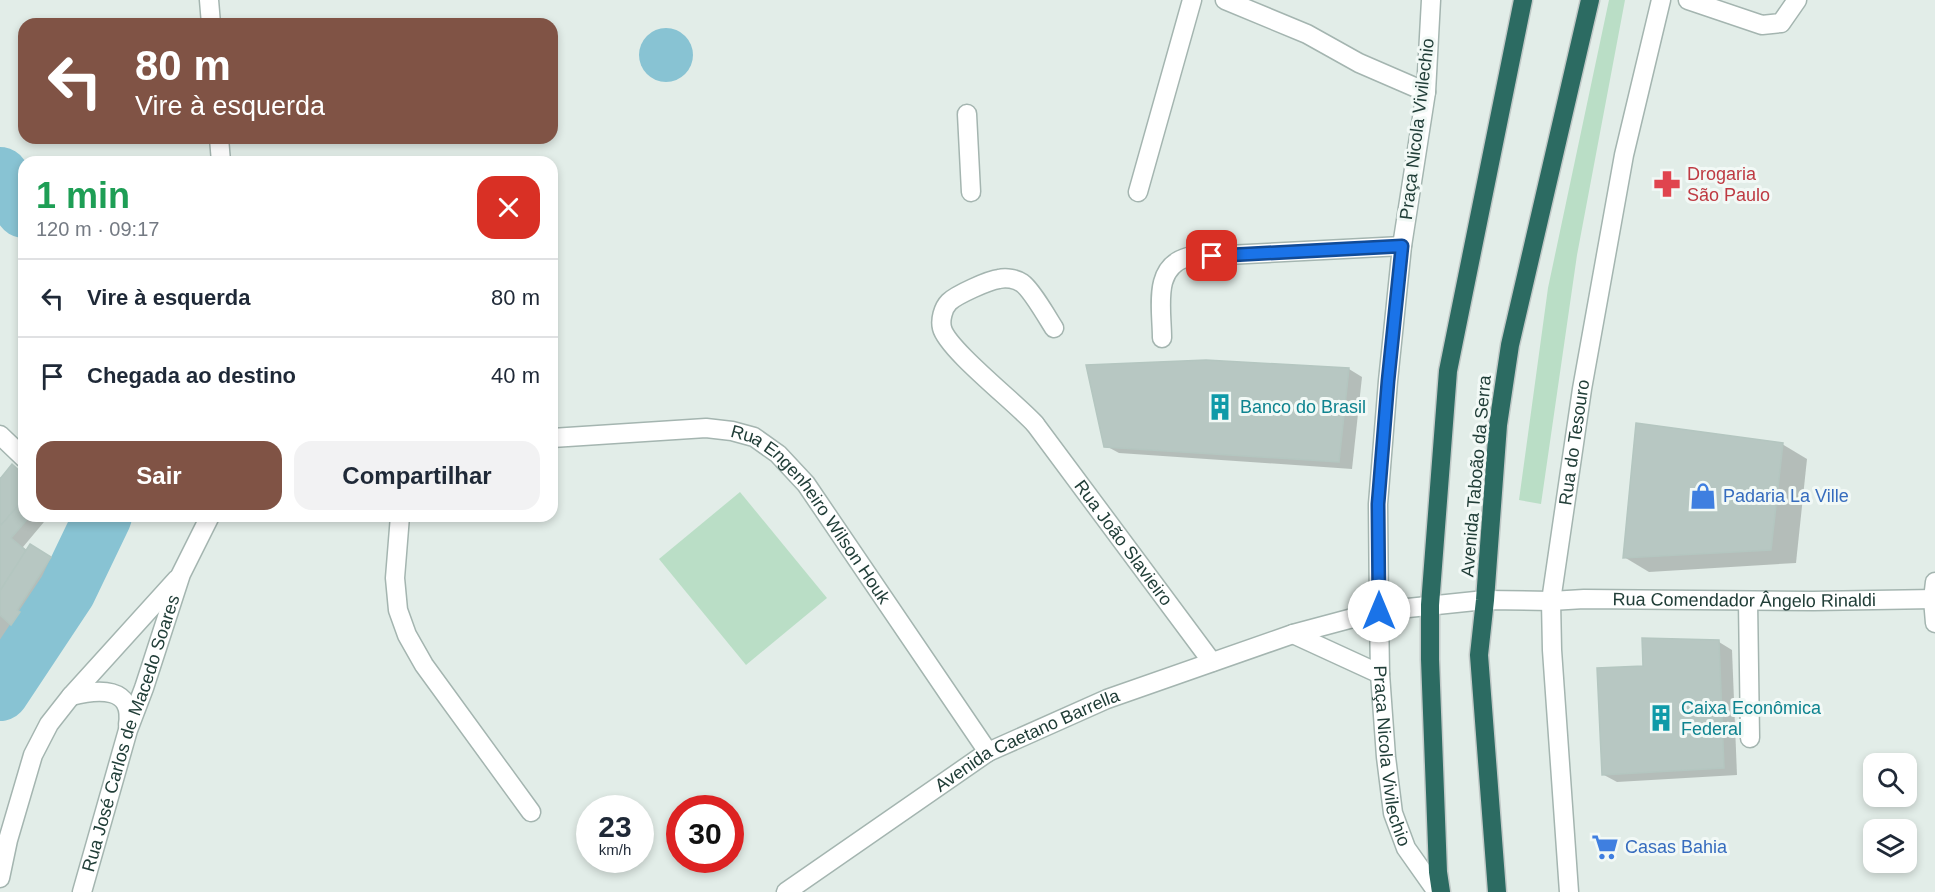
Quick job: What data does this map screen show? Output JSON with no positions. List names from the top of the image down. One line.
{"streets":{"highway":["Avenida Taboão da Serra"],"street":["Praça Nicola Vivilechio","Rua do Tesouro","Rua Engenheiro Wilson Houk","Rua João Slavieiro","Rua Comendador Ângelo Rinaldi","Rua José Carlos de Macedo Soares","Avenida Caetano Barrella"]},"crossings":[["Praça Nicola Vivilechio","Avenida Taboão da Serra"],["Praça Nicola Vivilechio","Avenida Caetano Barrella"],["Rua do Tesouro","Rua Comendador Ângelo Rinaldi"],["Rua do Tesouro","Avenida Caetano Barrella"],["Avenida Taboão da Serra","Avenida Caetano Barrella"],["Rua Engenheiro Wilson Houk","Avenida Caetano Barrella"],["Rua João Slavieiro","Avenida Caetano Barrella"],["Rua Comendador Ângelo Rinaldi","Avenida Caetano Barrella"]],"places":{"pharmacy":["Drogaria São Paulo"],"building":["Banco do Brasil","Caixa Econômica Federal"],"shop":["Padaria La Ville"],"supermarket":["Casas Bahia"]},"page":{"turn":["80 m","Vire à esquerda"],"heading":["1 min","120 m · 09:17"],"list":[{"name":"Vire à esquerda","value":"80 m"},{"name":"Chegada ao destino","value":"40 m"}],"buttons":["Sair","Compartilhar"],"speed":"23 km/h","limit":"30"}}
